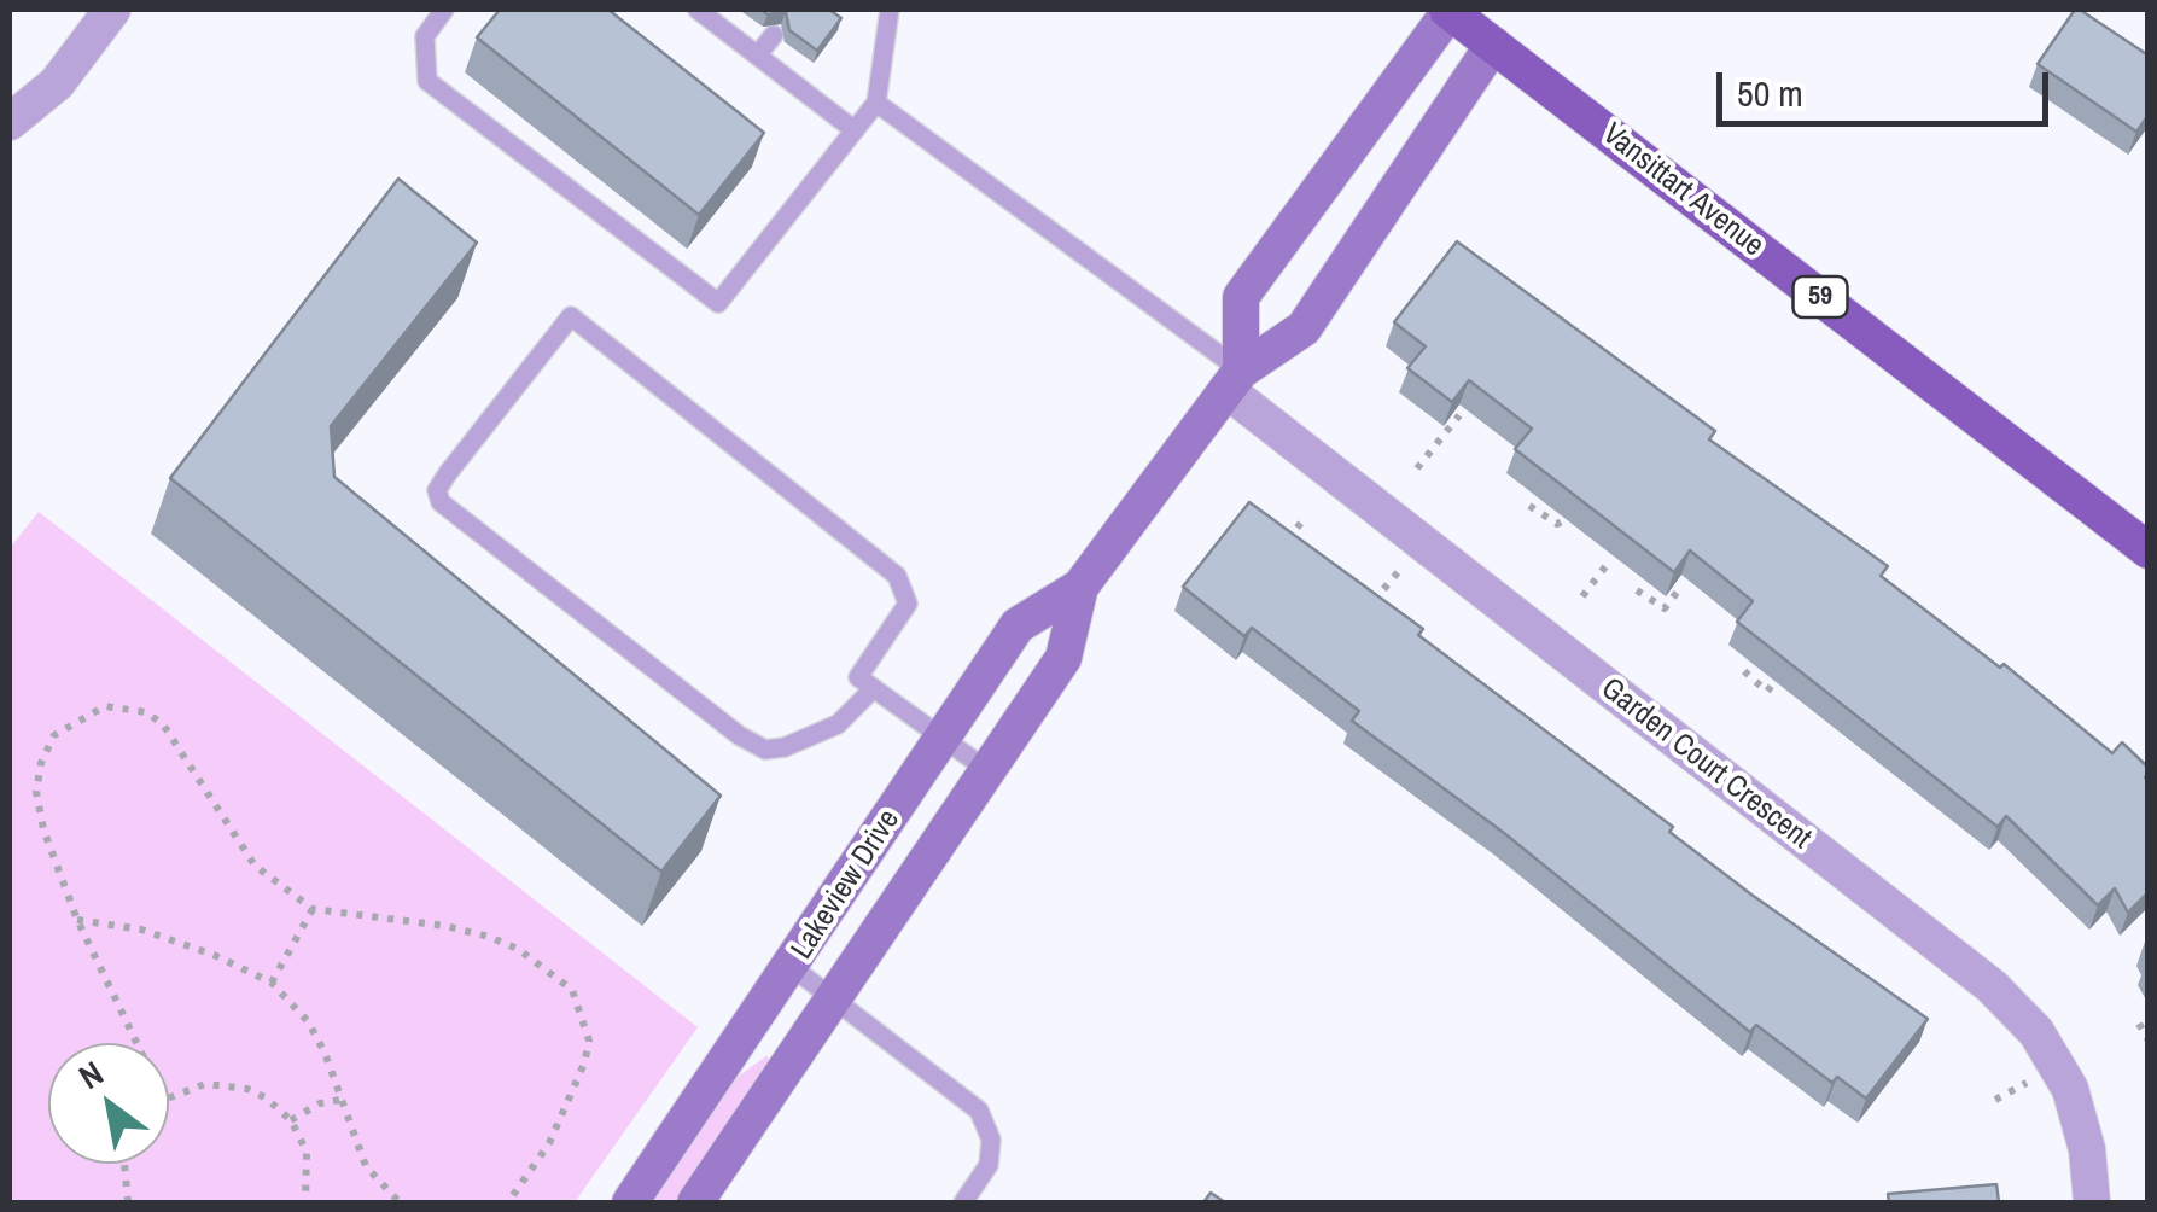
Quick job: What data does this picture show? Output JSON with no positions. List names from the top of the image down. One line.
{"streets":{"main road":["Vansittart Avenue","59"],"street":["Garden Court Crescent","Lakeview Drive"]},"crossings":[["Vansittart Avenue","Lakeview Drive"],["Garden Court Crescent","Lakeview Drive"]],"scale_bar":"50 m","north":"top left"}
